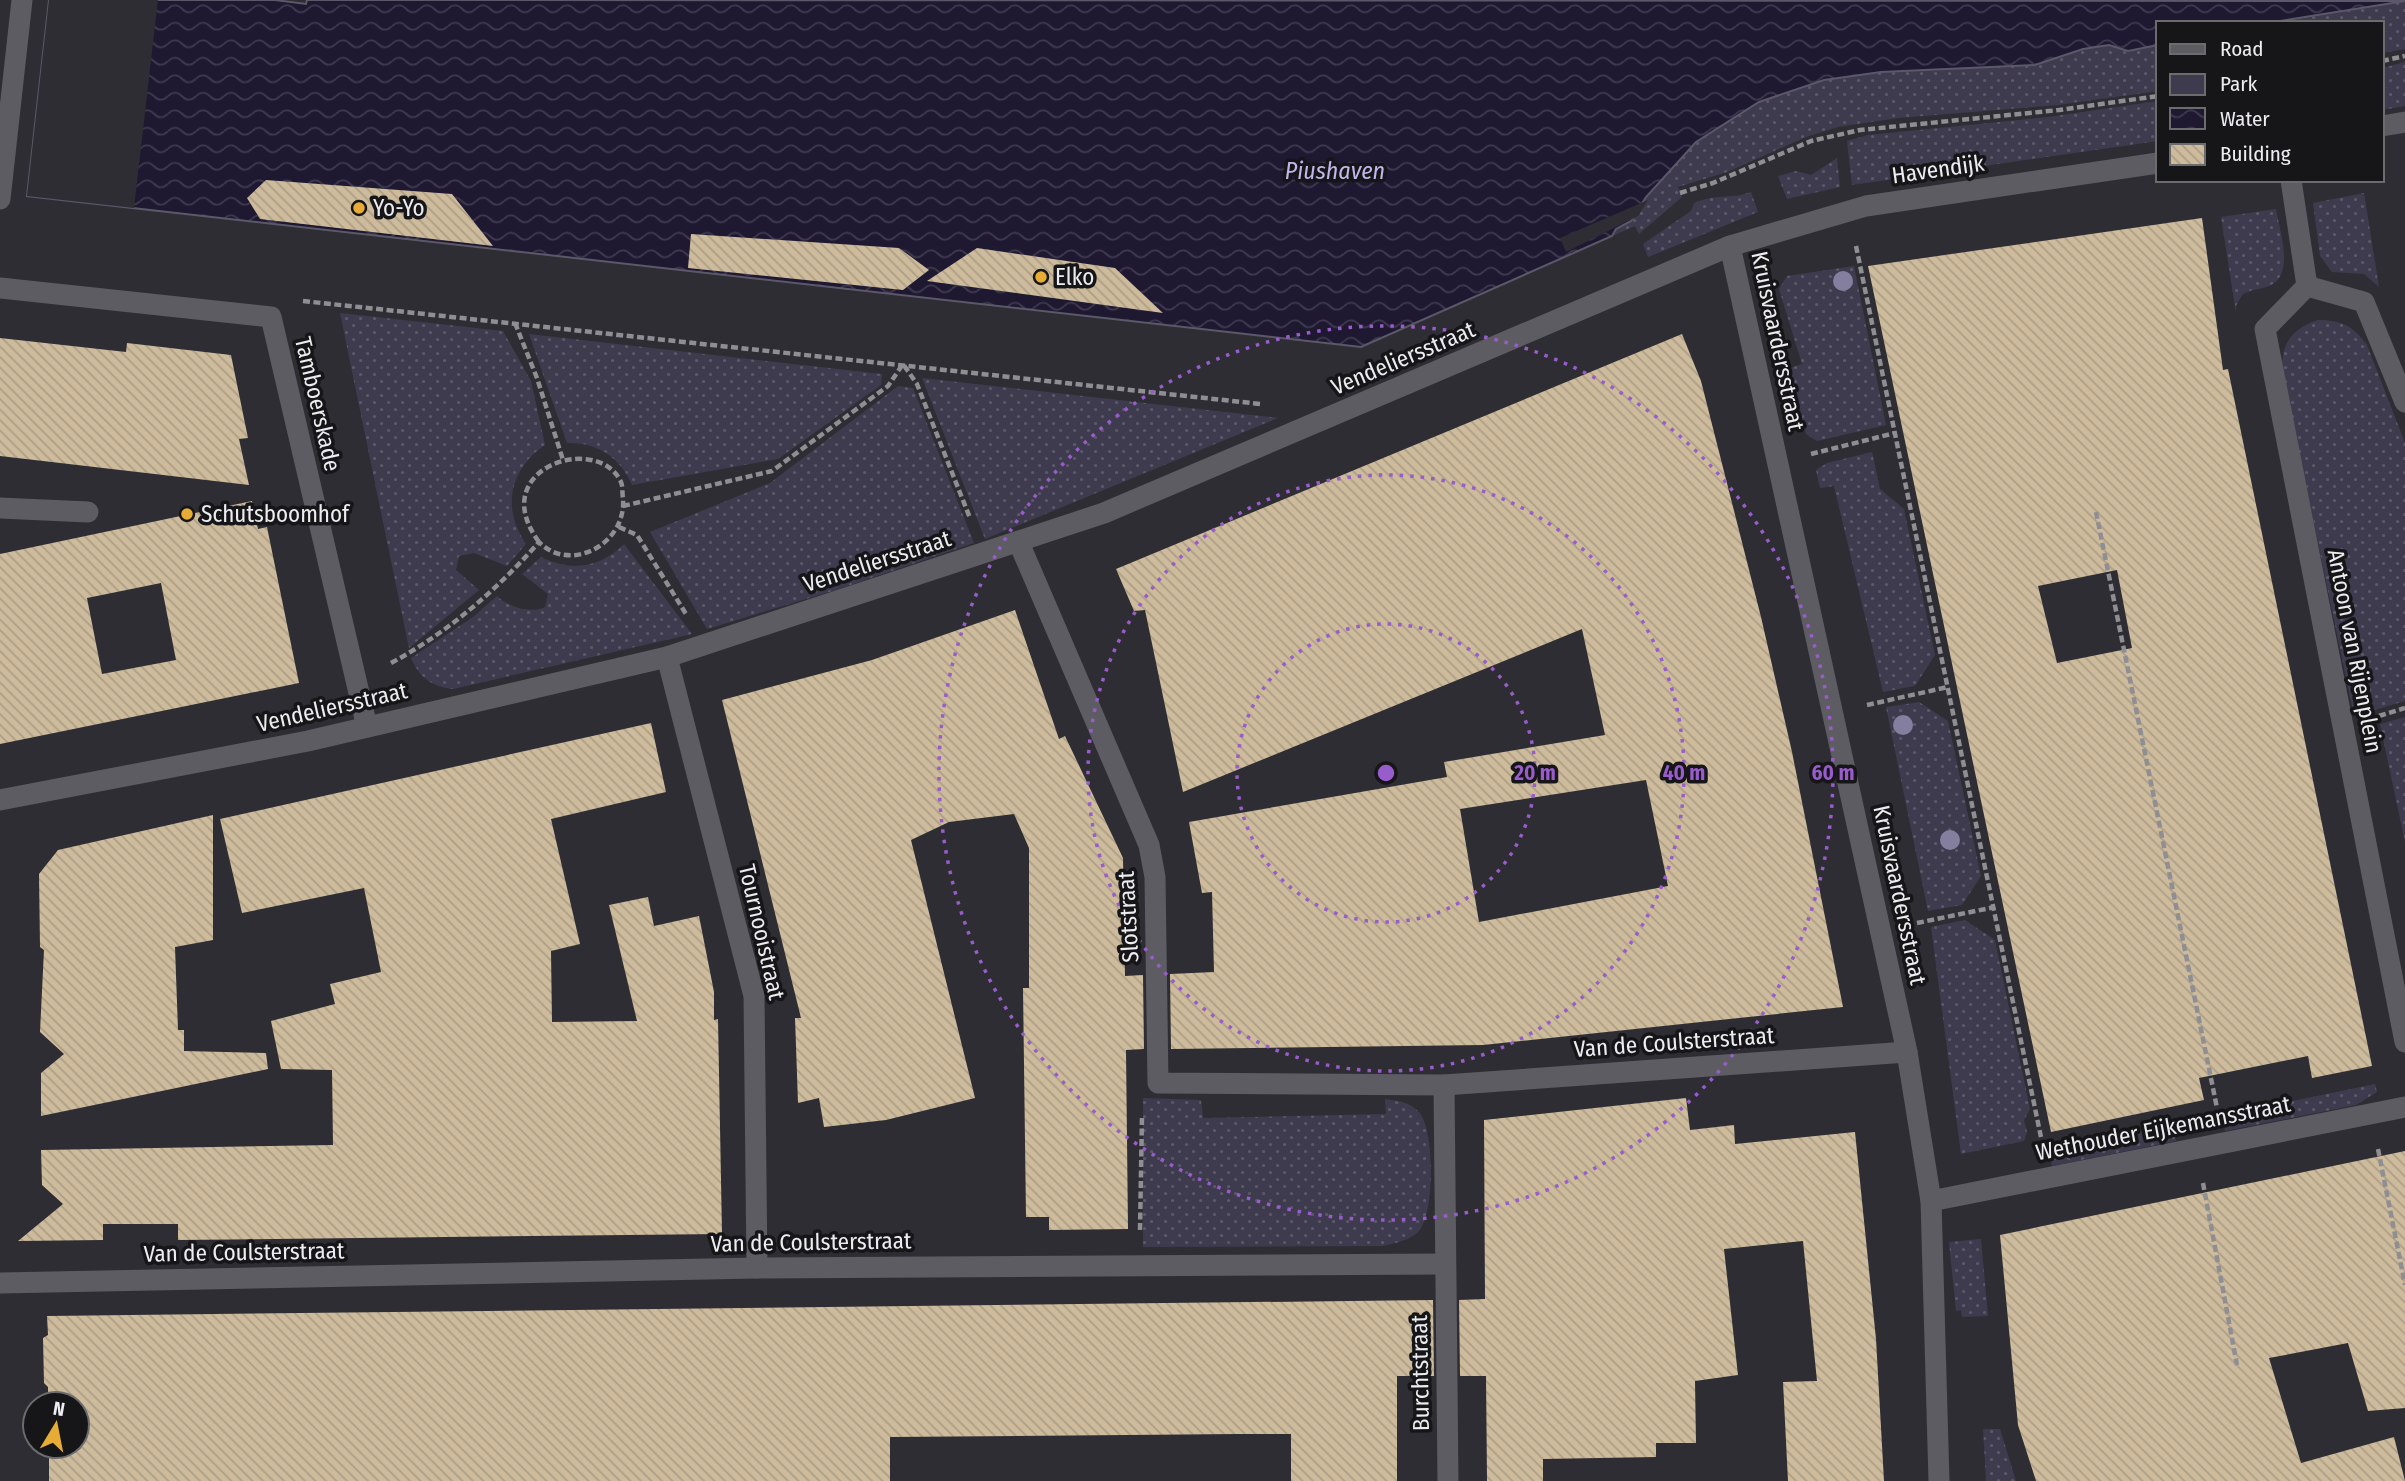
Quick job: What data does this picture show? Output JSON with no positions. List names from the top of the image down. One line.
{"streets":{"street":["Havendijk","Kruisvaardersstraat","Vendeliersstraat","Tamboerskade","Antoon van Rijenplein","Slotstraat","Tournooistraat","Van de Coulsterstraat","Wethouder Eijkemansstraat","Burchtstraat"]},"crossings":[["Havendijk","Kruisvaardersstraat"],["Havendijk","Vendeliersstraat"],["Kruisvaardersstraat","Vendeliersstraat"],["Kruisvaardersstraat","Van de Coulsterstraat"],["Kruisvaardersstraat","Wethouder Eijkemansstraat"],["Vendeliersstraat","Tamboerskade"],["Vendeliersstraat","Slotstraat"],["Vendeliersstraat","Tournooistraat"],["Slotstraat","Van de Coulsterstraat"],["Tournooistraat","Van de Coulsterstraat"],["Van de Coulsterstraat","Burchtstraat"]],"water":["Piushaven"],"places":["Yo-Yo","Elko","Schutsboomhof"],"legend":["Road","Park","Water","Building"],"north":"top","rings":["20 m","40 m","60 m"]}
